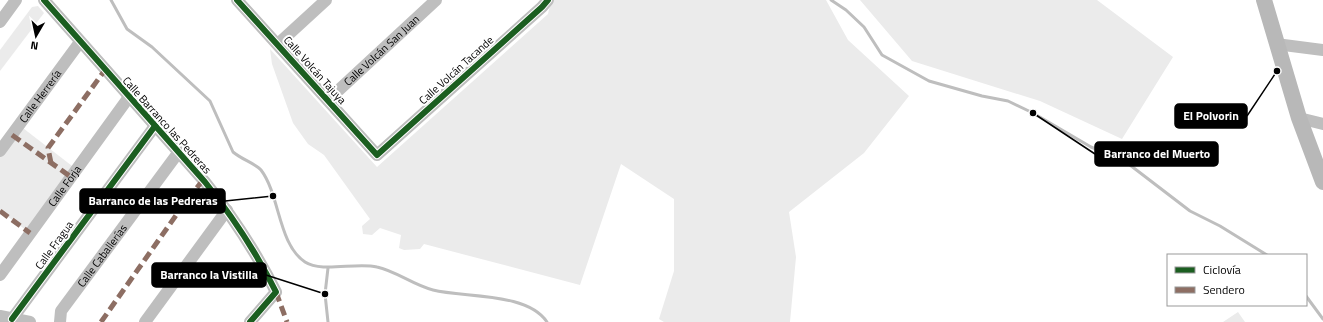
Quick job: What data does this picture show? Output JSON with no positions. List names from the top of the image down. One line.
{"streets":{"street":["Calle Volcán San Juan","Calle Volcán Tajuya","Calle Volcán Tacande","Calle Herrería","Calle Barranco las Pedreras","Calle Forja","Calle Fragua","Calle Caballerías"]},"crossings":[["Calle Volcán San Juan","Calle Volcán Tajuya"],["Calle Volcán Tajuya","Calle Volcán Tacande"],["Calle Herrería","Calle Barranco las Pedreras"],["Calle Barranco las Pedreras","Calle Forja"],["Calle Barranco las Pedreras","Calle Fragua"],["Calle Barranco las Pedreras","Calle Caballerías"]],"places":["El Polvorin","Barranco del Muerto","Barranco de las Pedreras","Barranco la Vistilla"],"legend":["Ciclovía","Sendero"],"north":"bottom"}
